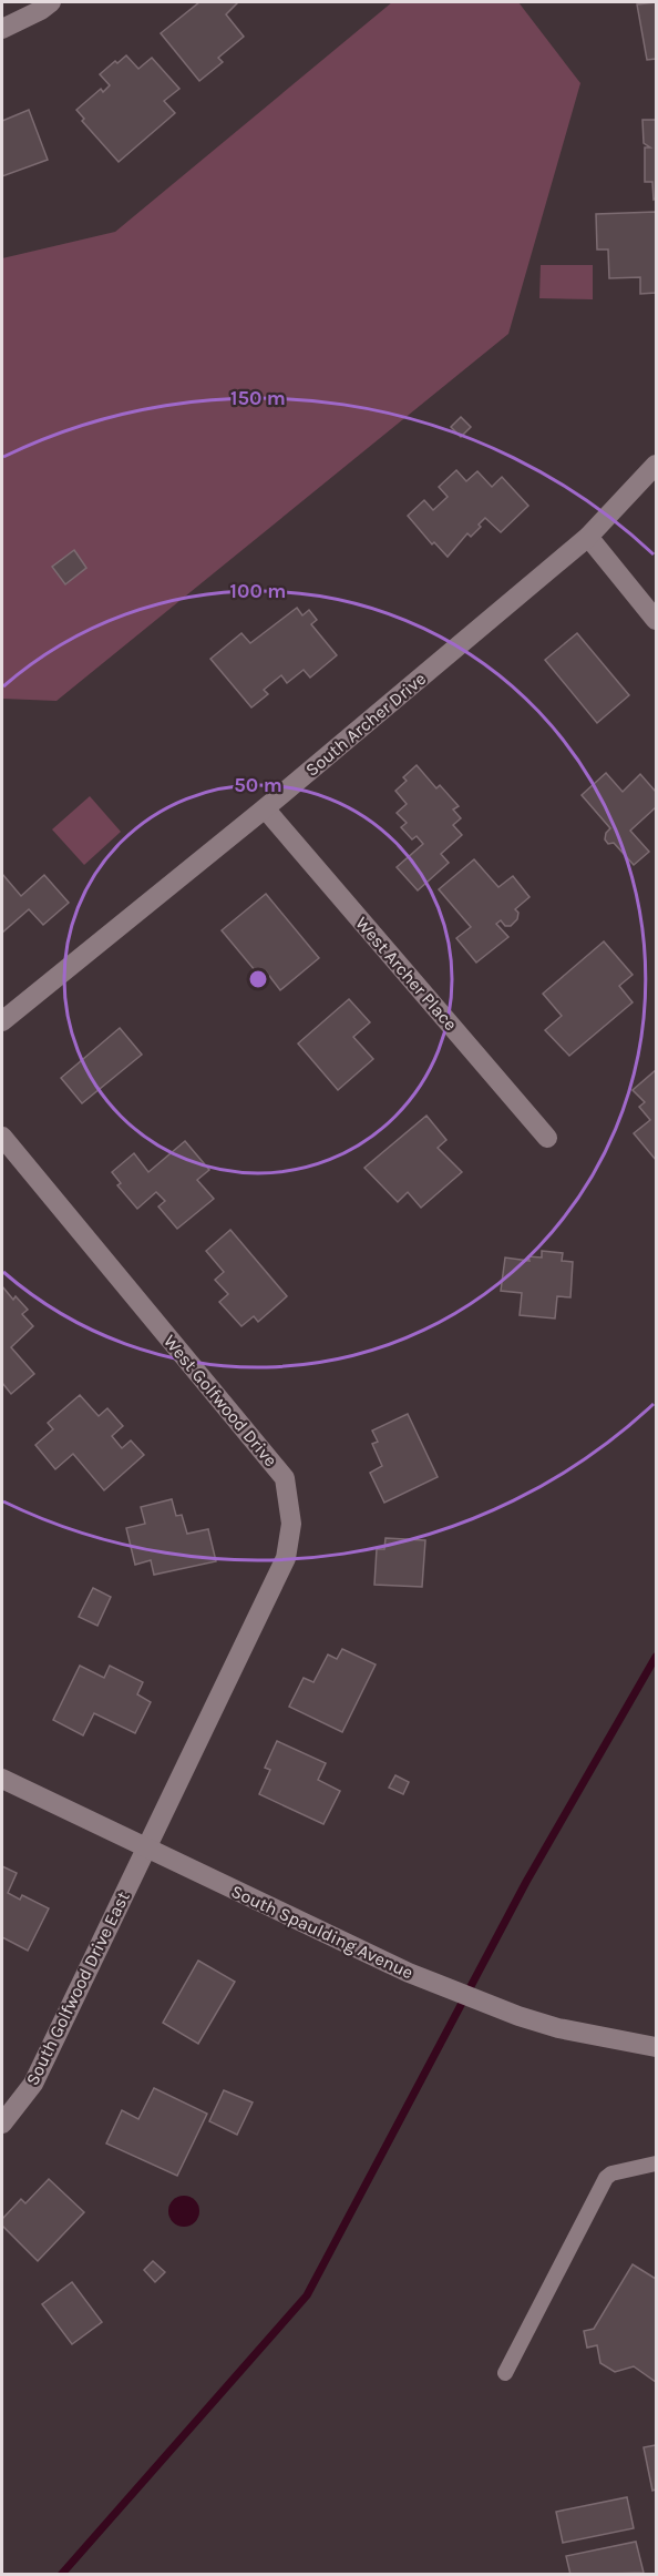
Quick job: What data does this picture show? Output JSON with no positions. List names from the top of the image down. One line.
{"streets":{"street":["South Archer Drive","West Archer Place","West Golfwood Drive","South Spaulding Avenue","South Golfwood Drive East"]},"crossings":[["South Archer Drive","West Archer Place"],["West Golfwood Drive","South Spaulding Avenue"],["West Golfwood Drive","South Golfwood Drive East"],["South Spaulding Avenue","South Golfwood Drive East"]],"rings":["150 m","100 m","50 m"]}
